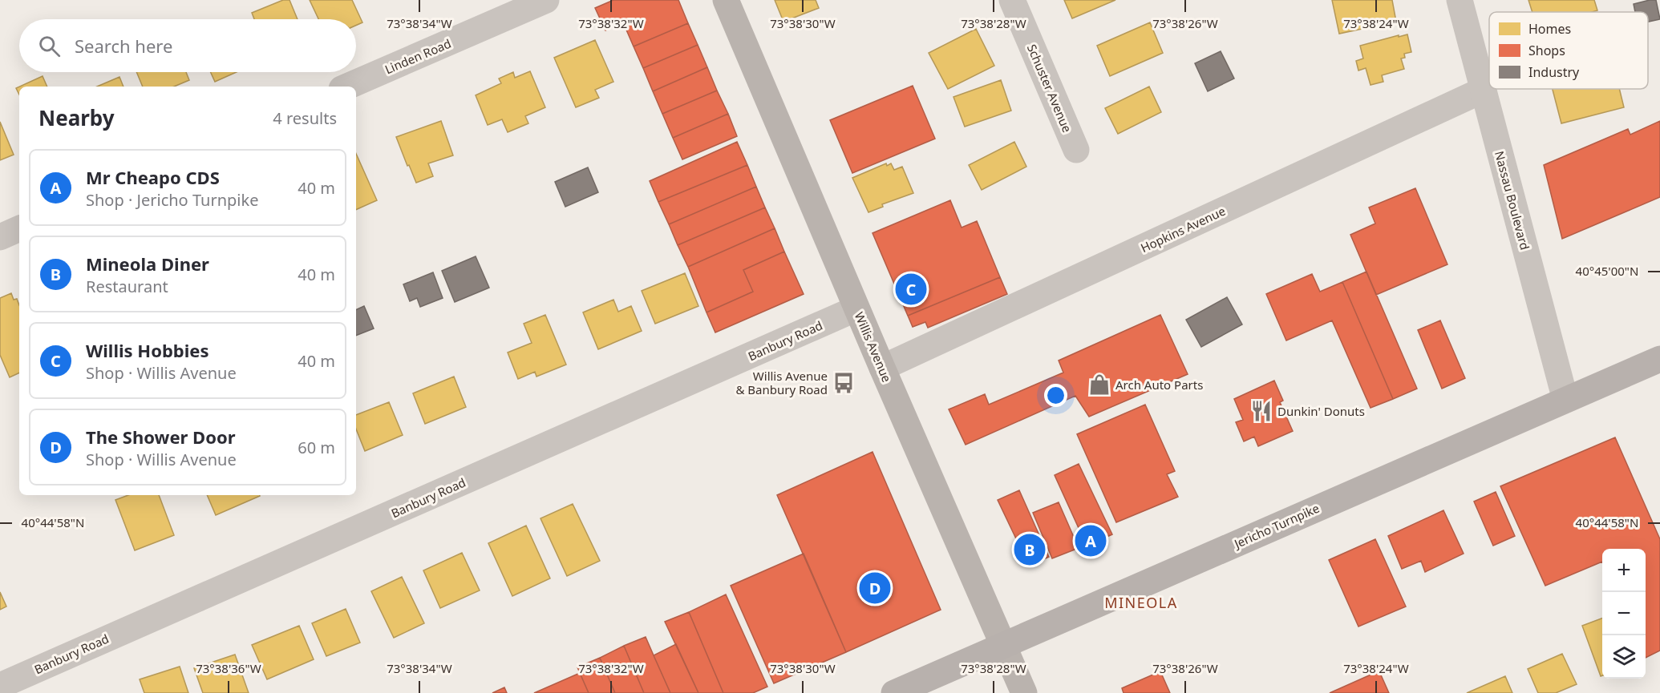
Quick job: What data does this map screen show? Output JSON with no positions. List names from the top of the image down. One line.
{"streets":{"main road":["Willis Avenue","Jericho Turnpike"],"street":["Linden Road","Schuster Avenue","Nassau Boulevard","Hopkins Avenue","Banbury Road"]},"crossings":[["Nassau Boulevard","Hopkins Avenue"],["Nassau Boulevard","Jericho Turnpike"],["Hopkins Avenue","Willis Avenue"],["Banbury Road","Willis Avenue"],["Willis Avenue","Jericho Turnpike"]],"districts":["MINEOLA"],"places":{"bus stop":["Willis Avenue & Banbury Road"],"shop":["Arch Auto Parts"],"restaurant":["Dunkin' Donuts"]},"legend":["Homes","Shops","Industry"],"page":{"search":"Search here","heading":["Nearby","4 results"],"list":[{"mark":"A","name":"Mr Cheapo CDS","note":"Shop · Jericho Turnpike","value":"40 m"},{"mark":"B","name":"Mineola Diner","note":"Restaurant","value":"40 m"},{"mark":"C","name":"Willis Hobbies","note":"Shop · Willis Avenue","value":"40 m"},{"mark":"D","name":"The Shower Door","note":"Shop · Willis Avenue","value":"60 m"}],"pins":["C","A","B","D"],"map_buttons":["+","−"]},"coordinates":["73°38'34\"W","73°38'32\"W","73°38'30\"W","73°38'28\"W","73°38'26\"W","73°38'24\"W","40°45'00\"N","40°44'58\"N","73°38'36\"W"]}
